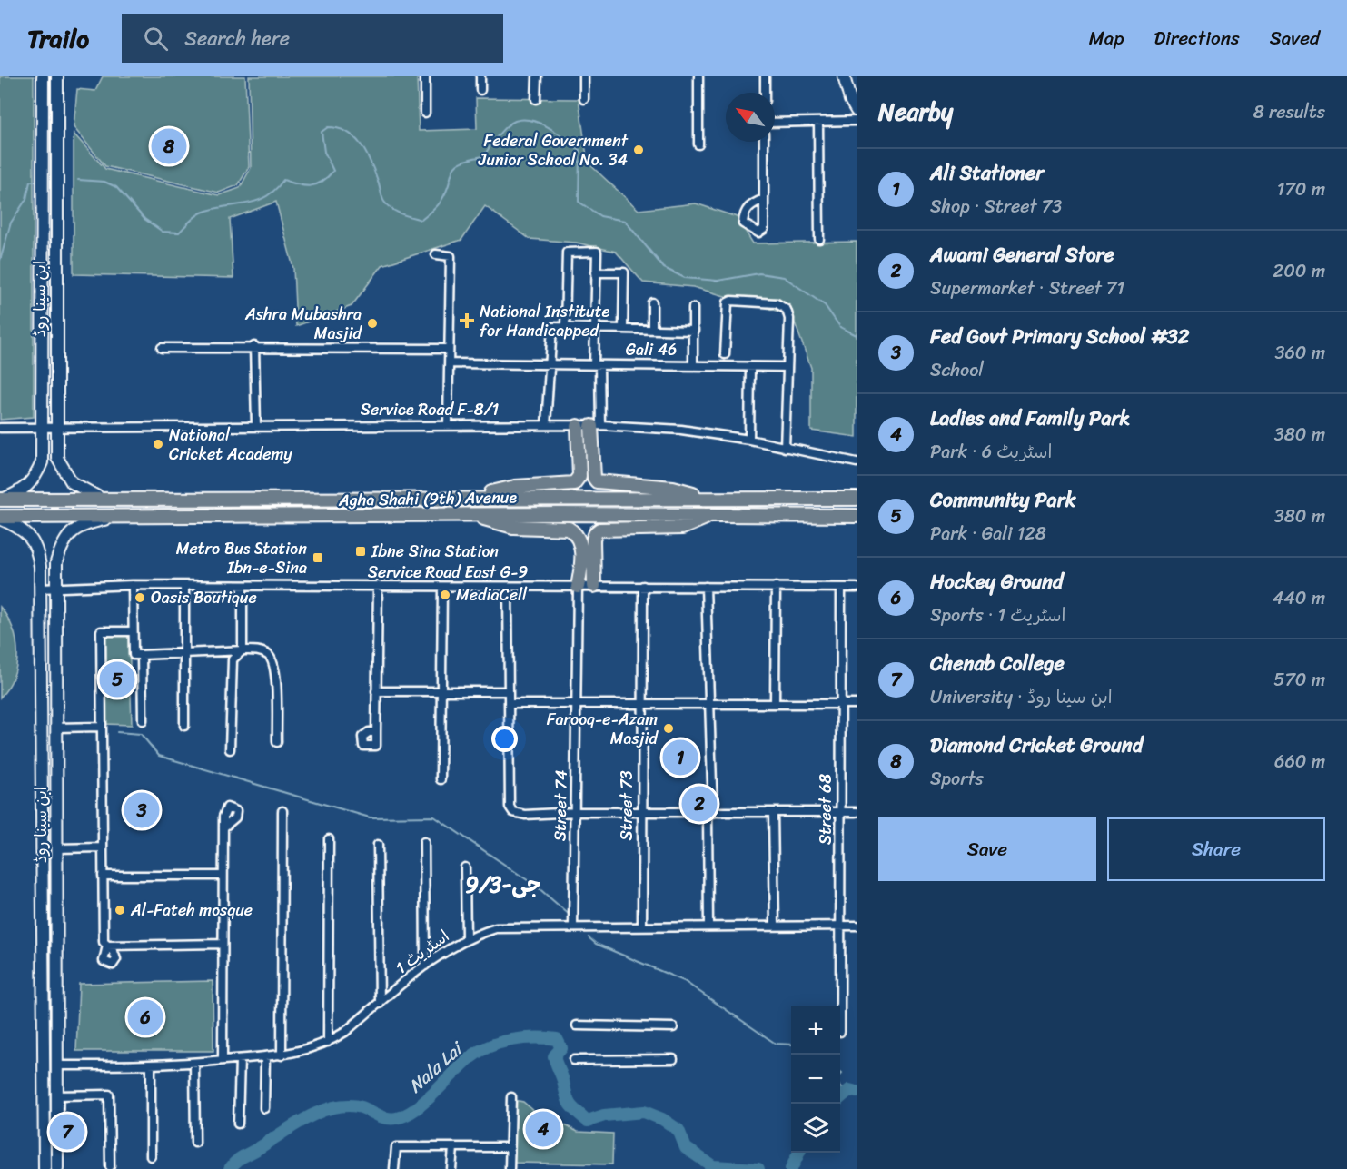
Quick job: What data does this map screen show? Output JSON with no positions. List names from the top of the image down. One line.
{"streets":{"main road":["ابن سینا روڈ","Agha Shahi (9th) Avenue"],"street":["Gali 46","Service Road F-8/1","Service Road East G-9","Street 74","Street 73","Street 68","اسٹریٹ 1"]},"crossings":[["ابن سینا روڈ","Service Road F-8/1"],["ابن سینا روڈ","Agha Shahi (9th) Avenue"],["ابن سینا روڈ","Service Road East G-9"],["ابن سینا روڈ","اسٹریٹ 1"],["Service Road East G-9","Street 74"],["Service Road East G-9","Street 73"],["Service Road East G-9","Street 68"],["Street 74","اسٹریٹ 1"],["Street 73","اسٹریٹ 1"],["Street 68","اسٹریٹ 1"]],"districts":["جی-9/3"],"water":["Nala Lai"],"places":{"other":["Federal Government Junior School No. 34","Ashra Mubashra Masjid","National Cricket Academy","MediaCell","Oasis Boutique","Farooq-e-Azam Masjid","Al-Fateh mosque"],"health":["National Institute for Handicapped"],"transit":["Ibne Sina Station","Metro Bus Station Ibn-e-Sina"]},"north":"top left","page":{"header":"Trailo","search":"Search here","nav":["Map","Directions","Saved"],"heading":["Nearby","8 results"],"pins":["8","5","1","2","3","6","4","7"],"list":[{"mark":"1","name":"Ali Stationer","note":"Shop · Street 73","value":"170 m"},{"mark":"2","name":"Awami General Store","note":"Supermarket · Street 71","value":"200 m"},{"mark":"3","name":"Fed Govt Primary School #32","note":"School","value":"360 m"},{"mark":"4","name":"Ladies and Family Park","note":"Park · اسٹریٹ 6","value":"380 m"},{"mark":"5","name":"Community Park","note":"Park · Gali 128","value":"380 m"},{"mark":"6","name":"Hockey Ground","note":"Sports · اسٹریٹ 1","value":"440 m"},{"mark":"7","name":"Chenab College","note":"University · ابن سینا روڈ","value":"570 m"},{"mark":"8","name":"Diamond Cricket Ground","note":"Sports","value":"660 m"}],"buttons":["Save","Share"],"map_buttons":["+","−"]}}
